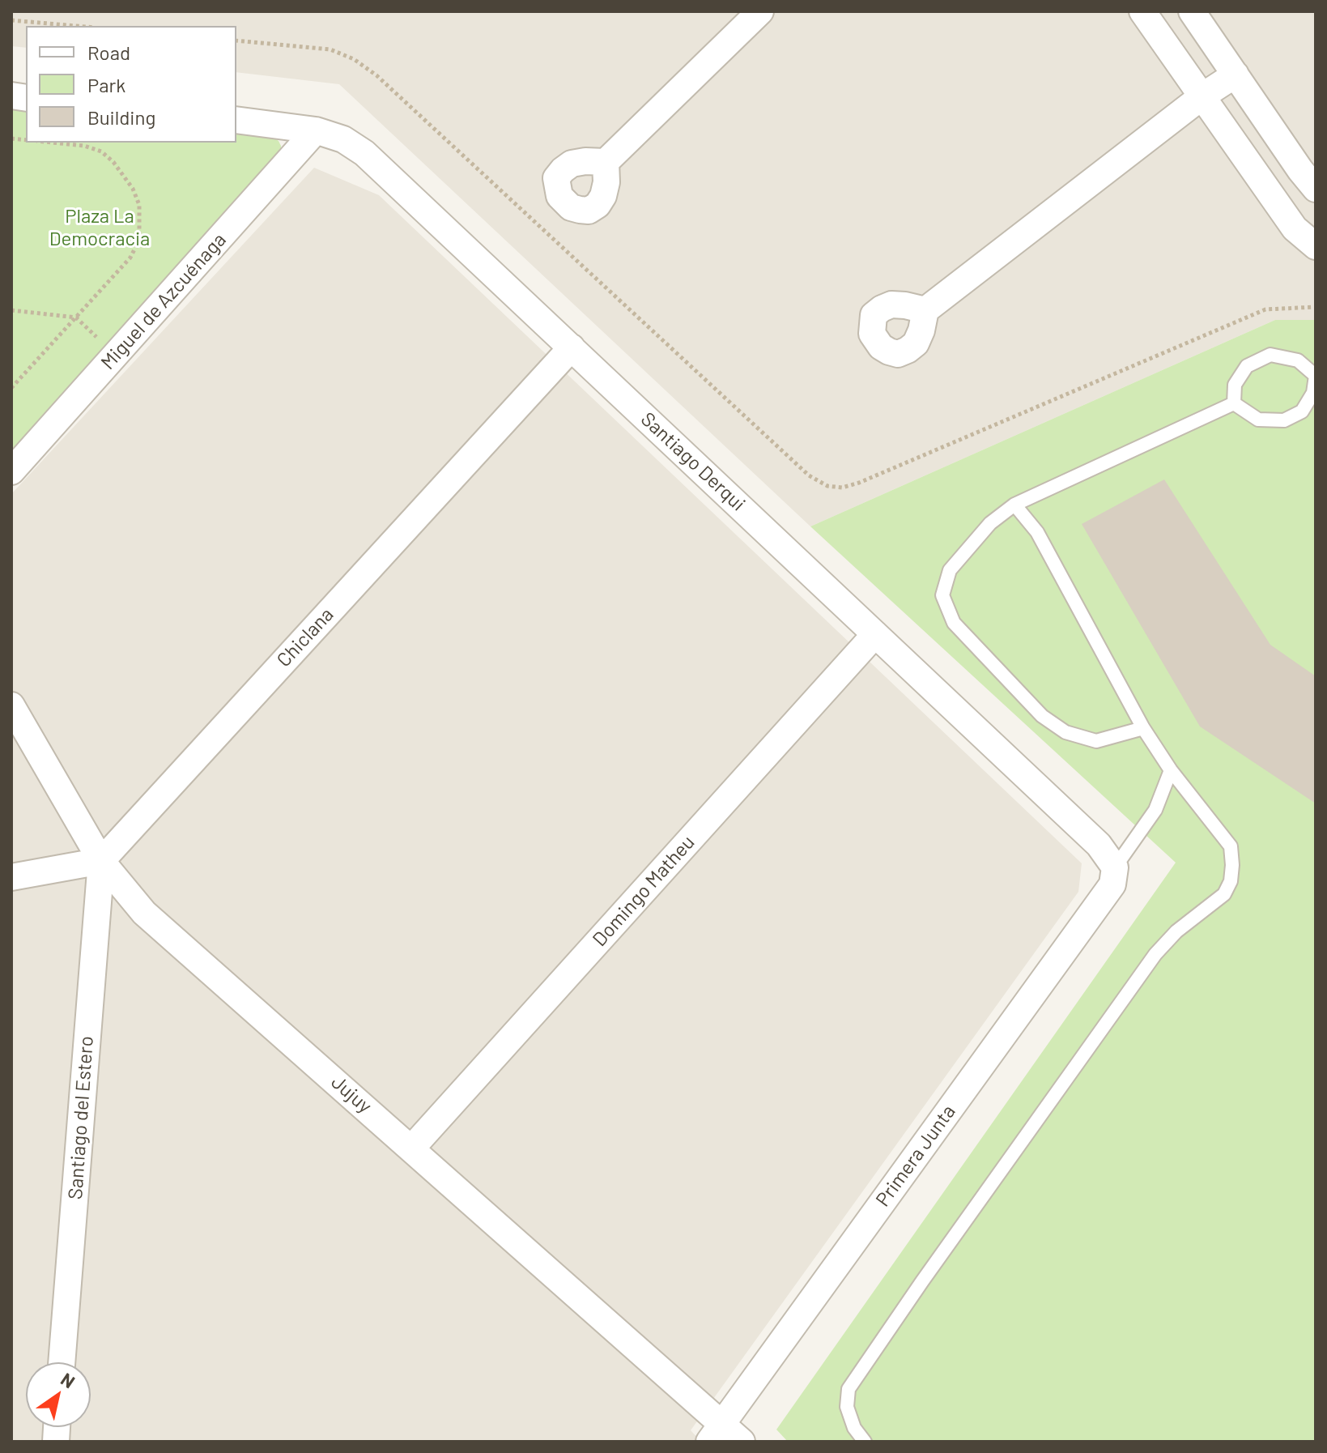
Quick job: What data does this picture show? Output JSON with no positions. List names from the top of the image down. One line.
{"streets":{"street":["Miguel de Azcuénaga","Santiago Derqui","Chiclana","Domingo Matheu","Jujuy","Santiago del Estero","Primera Junta"]},"crossings":[["Miguel de Azcuénaga","Santiago Derqui"],["Santiago Derqui","Chiclana"],["Santiago Derqui","Domingo Matheu"],["Santiago Derqui","Primera Junta"],["Chiclana","Jujuy"],["Chiclana","Santiago del Estero"],["Domingo Matheu","Jujuy"],["Jujuy","Santiago del Estero"],["Jujuy","Primera Junta"]],"parks":["Plaza La Democracia"],"legend":["Road","Park","Building"],"north":"top right"}
